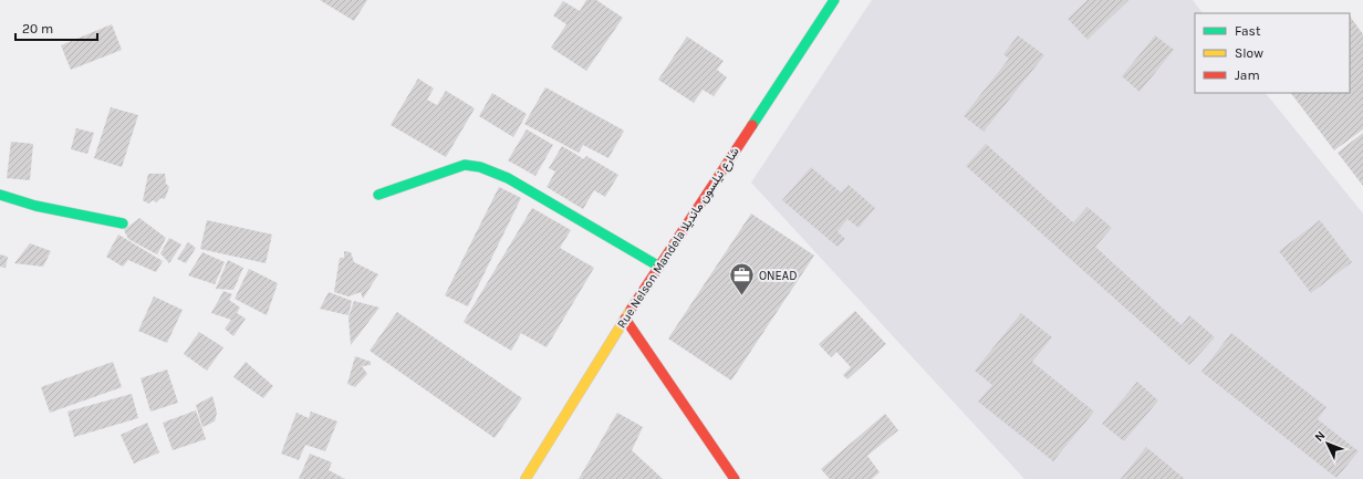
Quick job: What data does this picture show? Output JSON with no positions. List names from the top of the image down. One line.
{"streets":{"street":["Rue Nelson Mandela شارع نيلسون مانديلا"]},"places":{"office":["ONEAD"]},"legend":["Fast","Slow","Jam"],"scale_bar":"20 m","north":"top left"}
